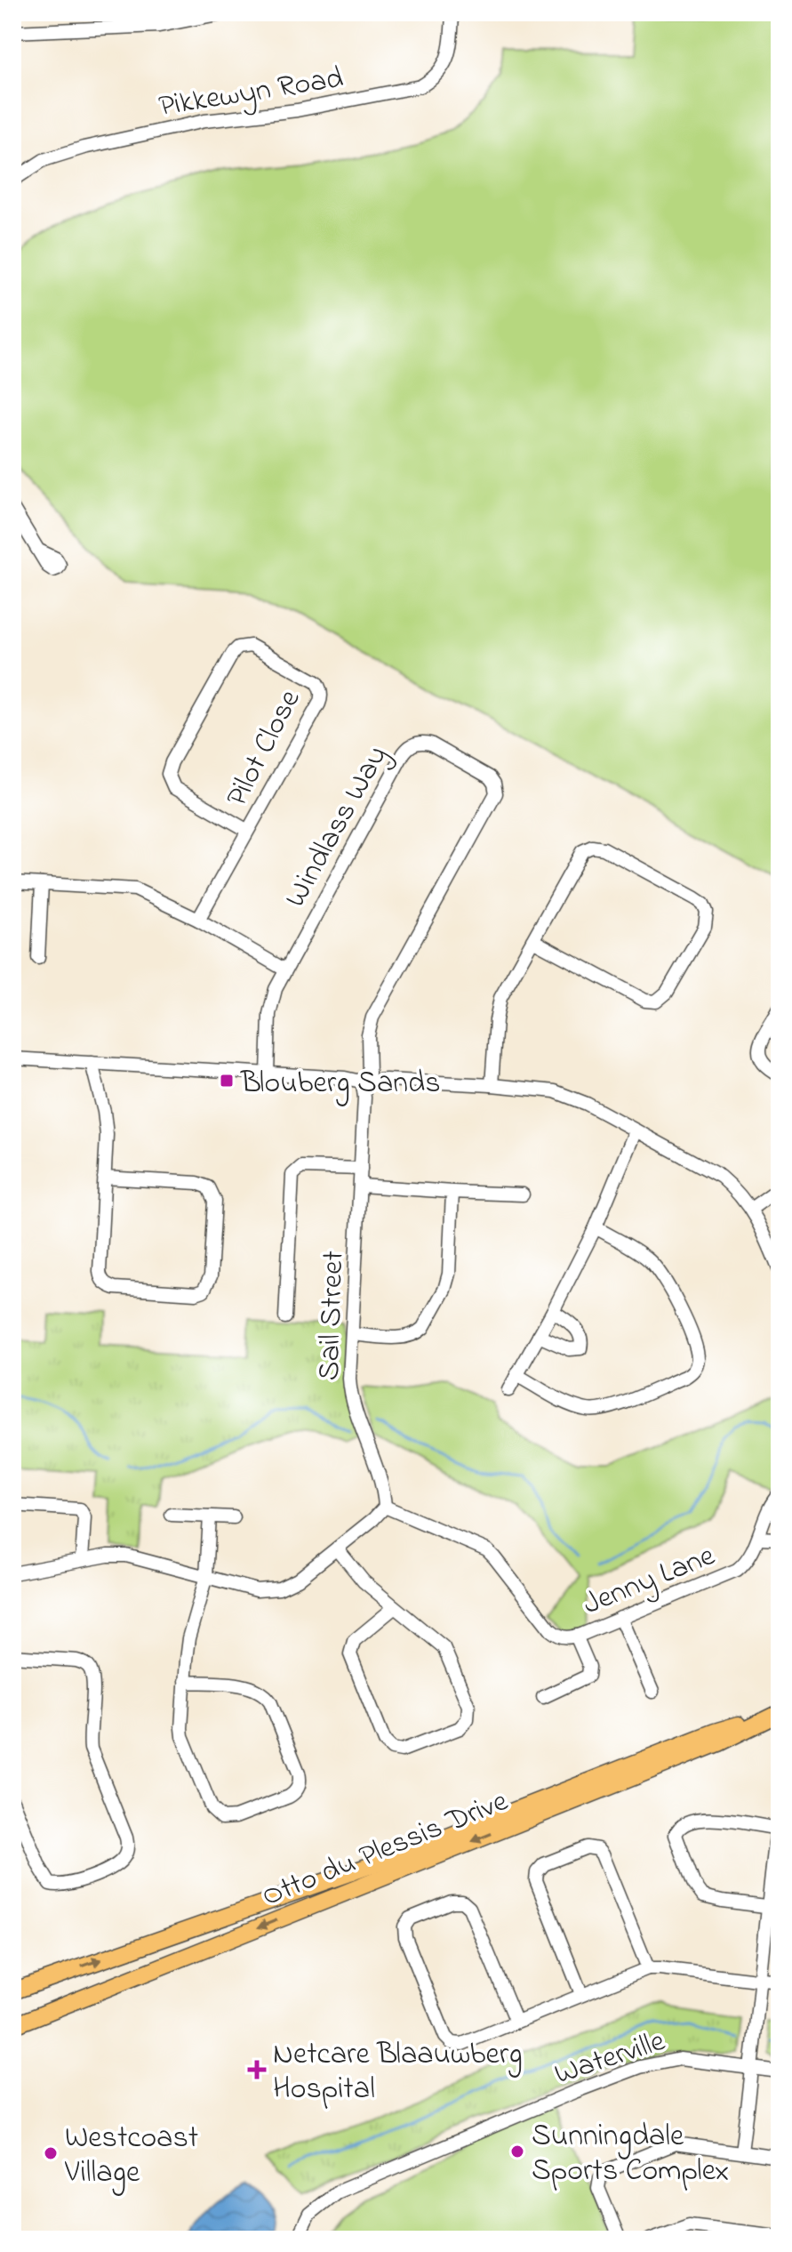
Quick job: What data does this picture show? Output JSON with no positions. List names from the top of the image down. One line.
{"streets":{"main road":["Otto du Plessis Drive"],"street":["Pikkewyn Road","Pilot Close","Windlass Way","Sail Street","Jenny Lane","Waterville"]},"crossings":[["Windlass Way","Sail Street"],["Sail Street","Jenny Lane"]],"places":{"transit":["Blouberg Sands"],"health":["Netcare Blaauwberg Hospital"],"other":["Sunningdale Sports Complex","Westcoast Village"]}}
